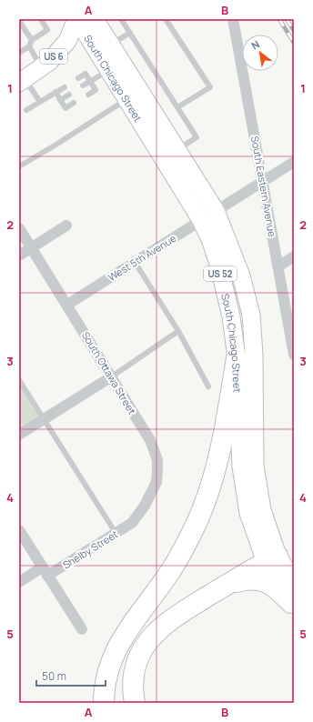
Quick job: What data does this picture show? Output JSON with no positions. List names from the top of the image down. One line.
{"streets":{"main road":["US 6","South Chicago Street","US 52"],"street":["South Eastern Avenue","West 5th Avenue","South Ottawa Street","Shelby Street"]},"crossings":[["US 6","South Chicago Street"],["South Chicago Street","West 5th Avenue"],["South Eastern Avenue","West 5th Avenue"],["West 5th Avenue","South Ottawa Street"],["South Ottawa Street","Shelby Street"]],"scale_bar":"50 m","north":"top left","grid":{"columns":["A","B"],"rows":["1","2","3","4","5"]}}
